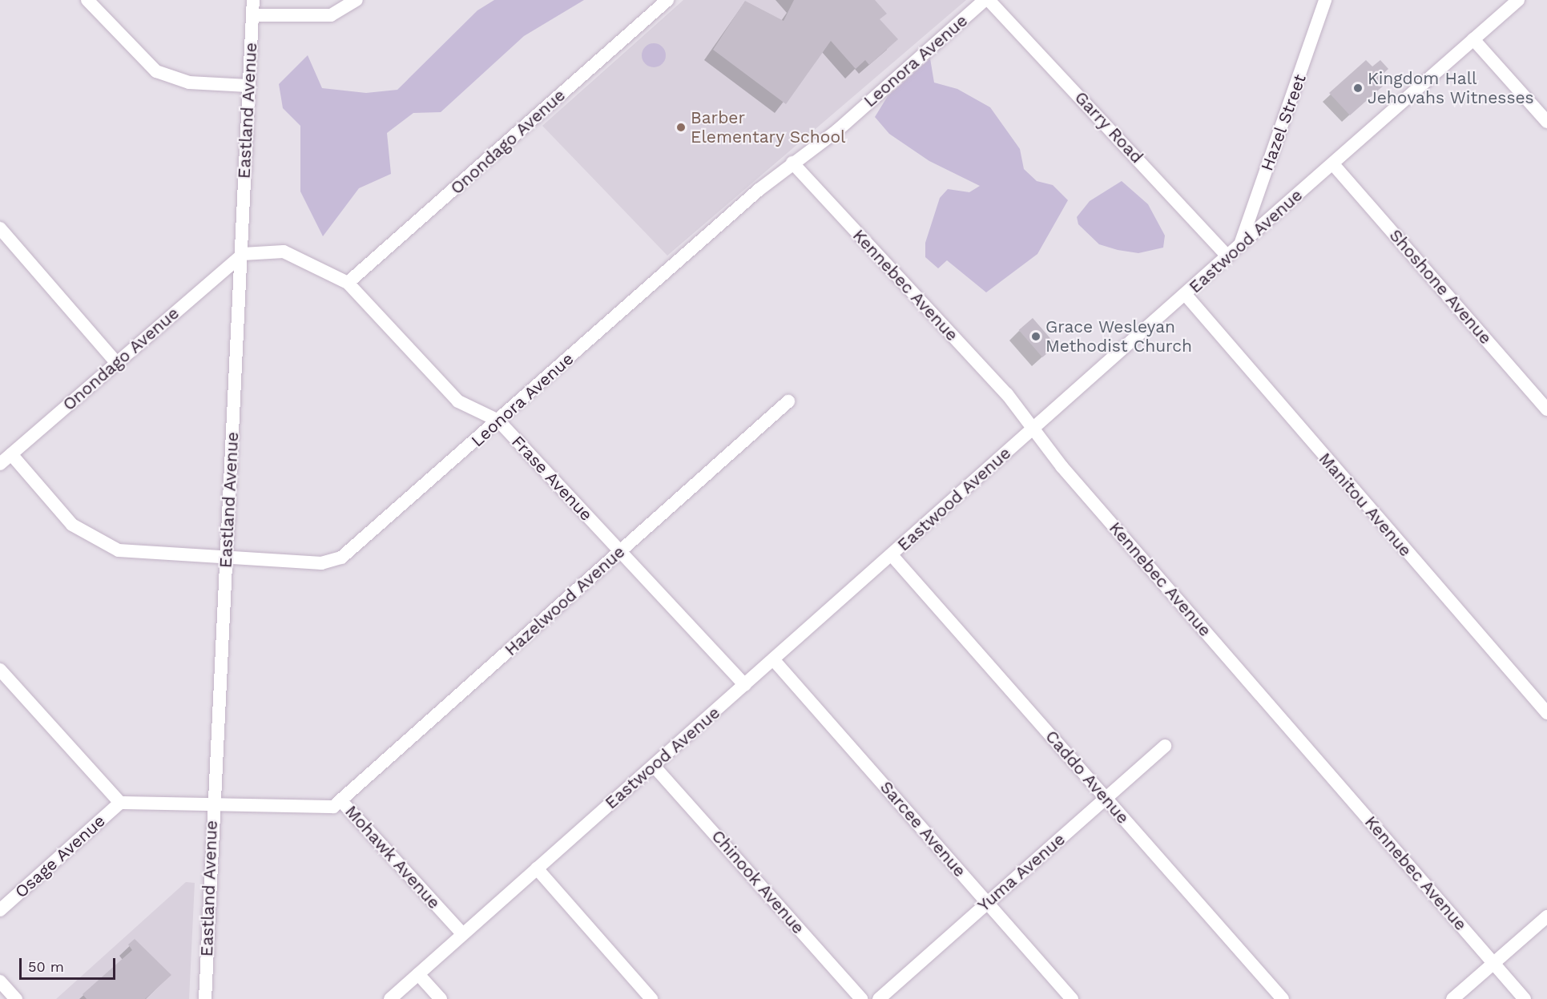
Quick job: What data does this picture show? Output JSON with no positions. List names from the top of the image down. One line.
{"streets":{"street":["Leonora Avenue","Eastland Avenue","Hazel Street","Garry Road","Onondago Avenue","Eastwood Avenue","Kennebec Avenue","Shoshone Avenue","Frase Avenue","Manitou Avenue","Hazelwood Avenue","Caddo Avenue","Sarcee Avenue","Osage Avenue","Mohawk Avenue","Yuma Avenue","Chinook Avenue"]},"crossings":[["Leonora Avenue","Eastland Avenue"],["Leonora Avenue","Onondago Avenue"],["Leonora Avenue","Kennebec Avenue"],["Leonora Avenue","Frase Avenue"],["Eastland Avenue","Onondago Avenue"],["Eastland Avenue","Frase Avenue"],["Eastland Avenue","Mohawk Avenue"],["Hazel Street","Eastwood Avenue"],["Garry Road","Eastwood Avenue"],["Onondago Avenue","Frase Avenue"],["Eastwood Avenue","Kennebec Avenue"],["Eastwood Avenue","Shoshone Avenue"],["Eastwood Avenue","Frase Avenue"],["Eastwood Avenue","Manitou Avenue"],["Eastwood Avenue","Caddo Avenue"],["Eastwood Avenue","Sarcee Avenue"],["Eastwood Avenue","Mohawk Avenue"],["Eastwood Avenue","Chinook Avenue"],["Frase Avenue","Hazelwood Avenue"],["Hazelwood Avenue","Mohawk Avenue"],["Caddo Avenue","Yuma Avenue"],["Sarcee Avenue","Yuma Avenue"],["Osage Avenue","Mohawk Avenue"]],"places":["Kingdom Hall Jehovahs Witnesses","Barber Elementary School","Grace Wesleyan Methodist Church"],"scale_bar":"50 m"}
